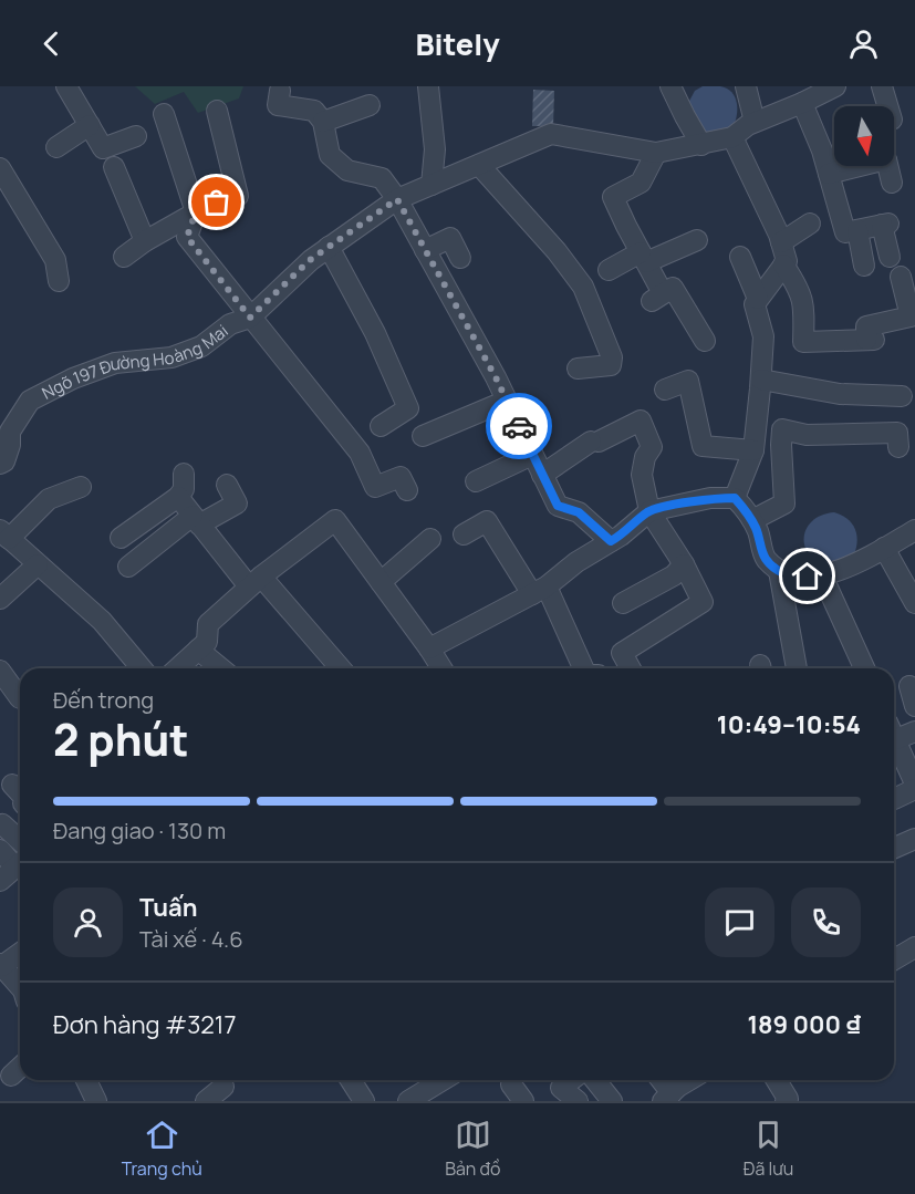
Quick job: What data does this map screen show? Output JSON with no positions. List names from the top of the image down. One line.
{"streets":{"street":["Ngõ 197 Đường Hoàng Mai"]},"north":"bottom","page":{"header":"Bitely","heading":["2 phút","Đến trong","10:49–10:54"],"panel":["Tuấn","Tài xế · 4.6","Đơn hàng #3217","189 000 ₫"],"bar":"Đang giao · 130 m","tabs":["Trang chủ","Bản đồ","Đã lưu"]}}
